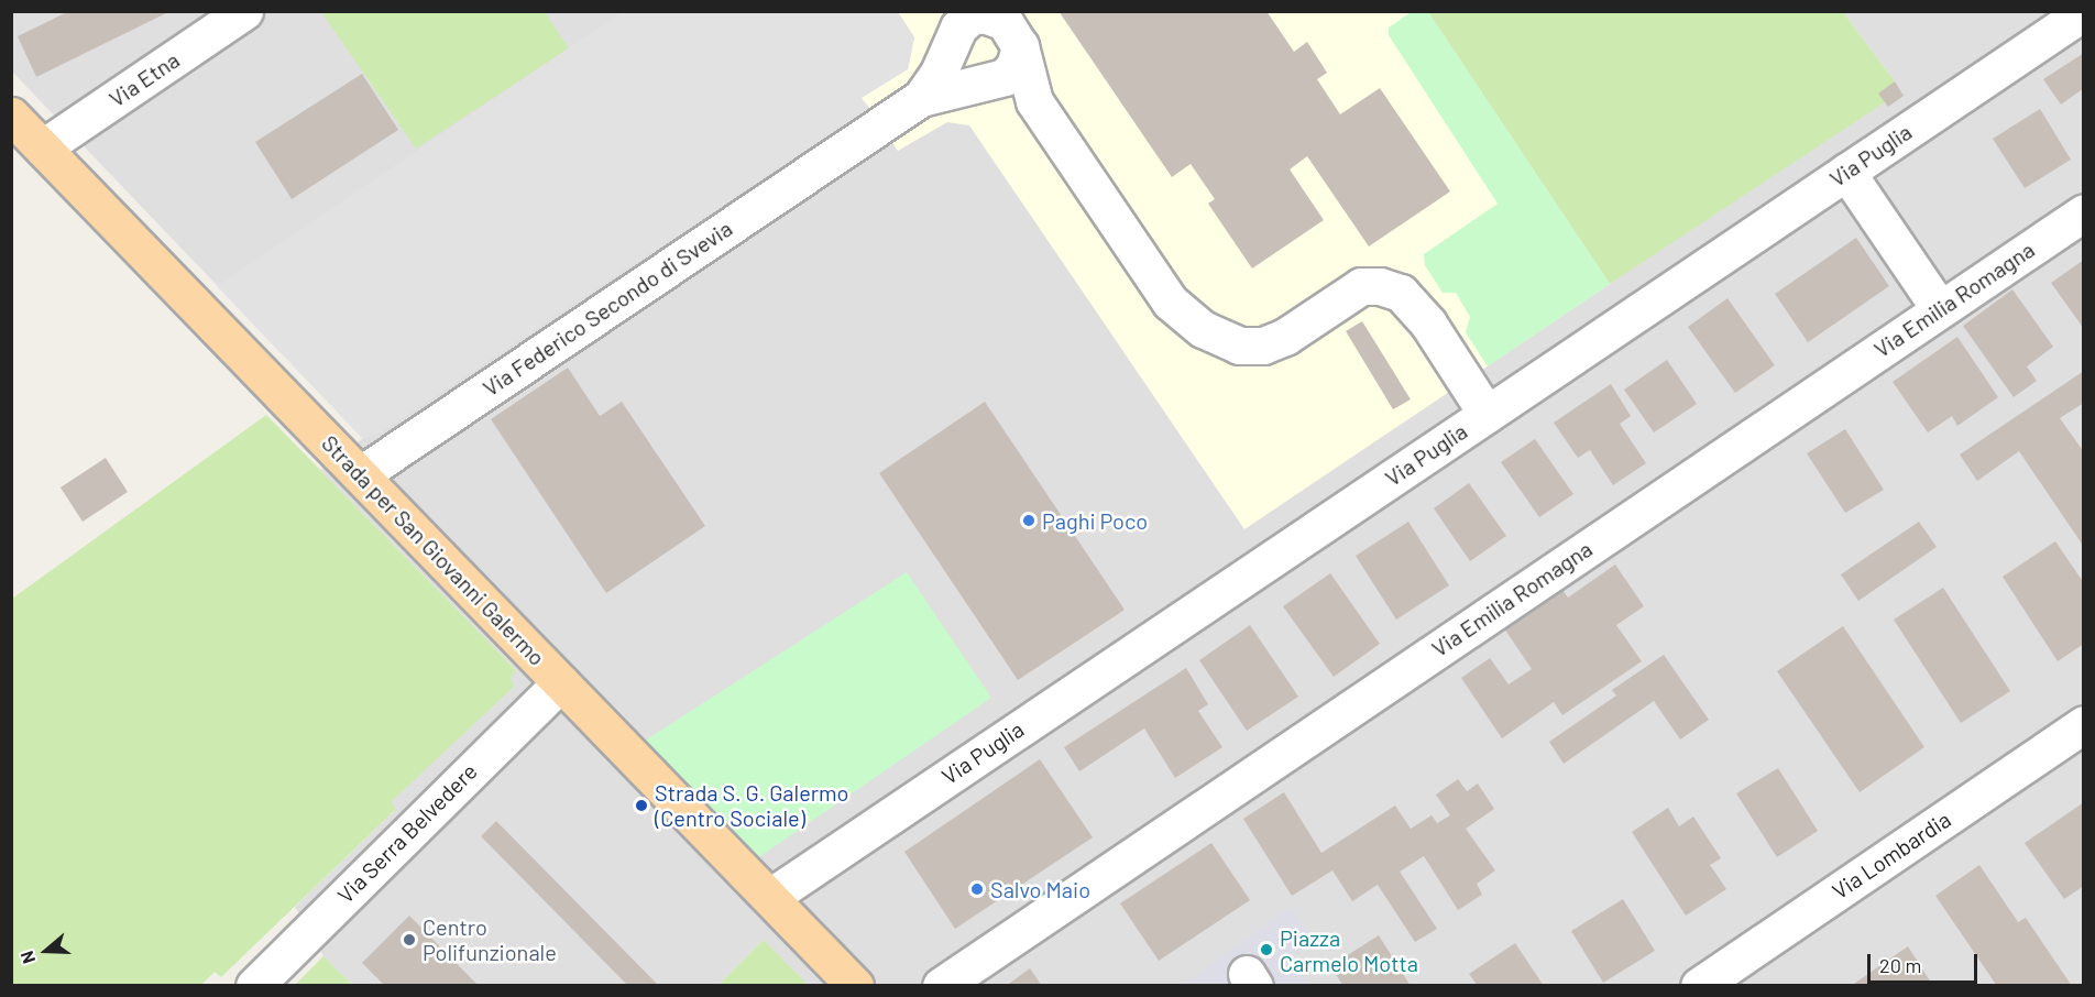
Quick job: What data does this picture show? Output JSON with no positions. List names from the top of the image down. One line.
{"streets":{"main road":["Strada per San Giovanni Galermo"],"street":["Via Etna","Via Puglia","Via Emilia Romagna","Via Federico Secondo di Svevia","Via Serra Belvedere","Via Lombardia"]},"crossings":[["Via Etna","Strada per San Giovanni Galermo"],["Via Puglia","Strada per San Giovanni Galermo"],["Via Federico Secondo di Svevia","Strada per San Giovanni Galermo"],["Strada per San Giovanni Galermo","Via Serra Belvedere"]],"places":["Paghi Poco","Strada S. G. Galermo (Centro Sociale)","Salvo Maio","Centro Polifunzionale","Piazza Carmelo Motta"],"scale_bar":"20 m","north":"left"}
